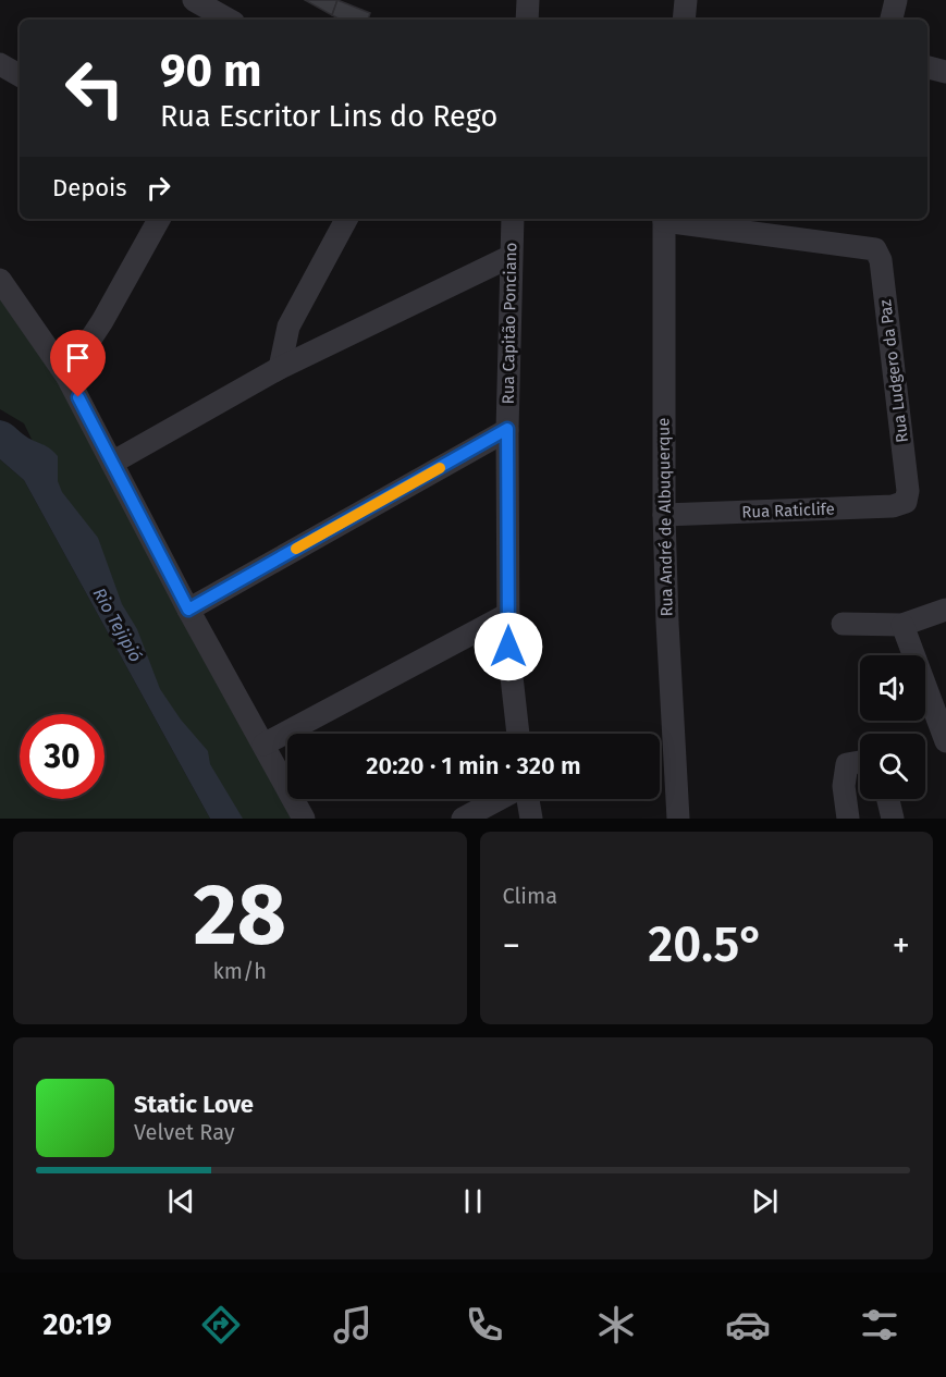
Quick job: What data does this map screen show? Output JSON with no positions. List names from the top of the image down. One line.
{"streets":{"street":["Rua Capitão Ponciano","Rua Ludgero da Paz","Rua Raticlife","Rua André de Albuquerque"]},"crossings":[["Rua Ludgero da Paz","Rua Raticlife"],["Rua Ludgero da Paz","Rua André de Albuquerque"],["Rua Raticlife","Rua André de Albuquerque"]],"water":["Rio Tejipió"],"page":{"turn":["90 m","Rua Escritor Lins do Rego"],"then":"Depois","limit":"30","trip":"20:20 · 1 min · 320 m","tile":[["28","km/h"],"Clima"],"heat":["−","20.5°","+"],"song":["Static Love","Velvet Ray"],"tabs":"20:19"}}
